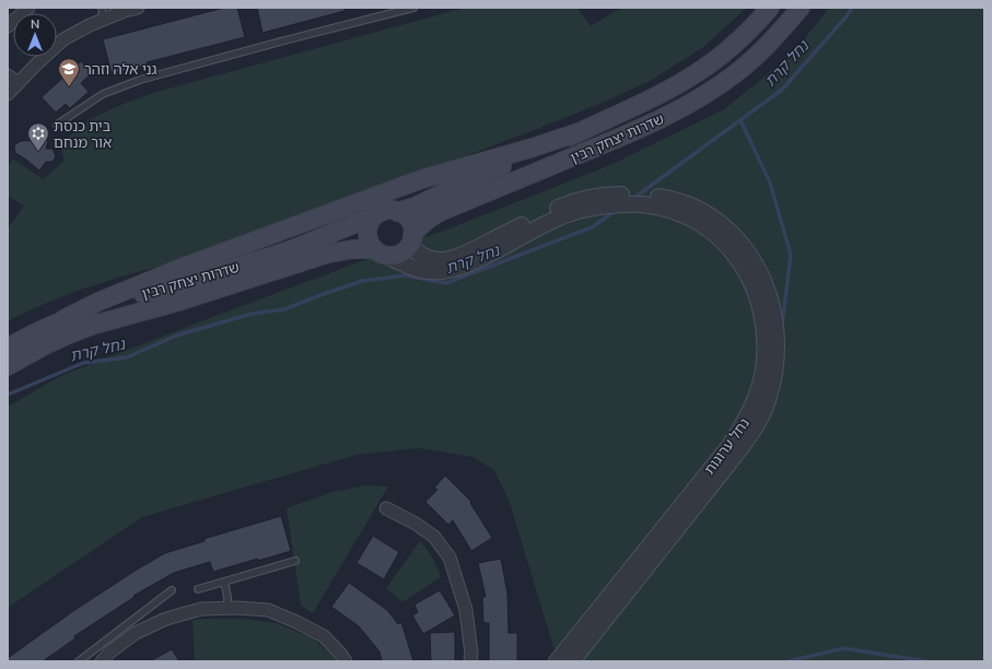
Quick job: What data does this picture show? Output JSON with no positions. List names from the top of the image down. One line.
{"streets":{"main road":["שדרות יצחק רבין"],"street":["נחל ערוגות"]},"crossings":[["שדרות יצחק רבין","נחל ערוגות"]],"water":["נחל קרת"],"places":{"school or university":["גני אלה וזהר"],"synagogue":["בית כנסת אור מנחם"]},"north":"top"}
